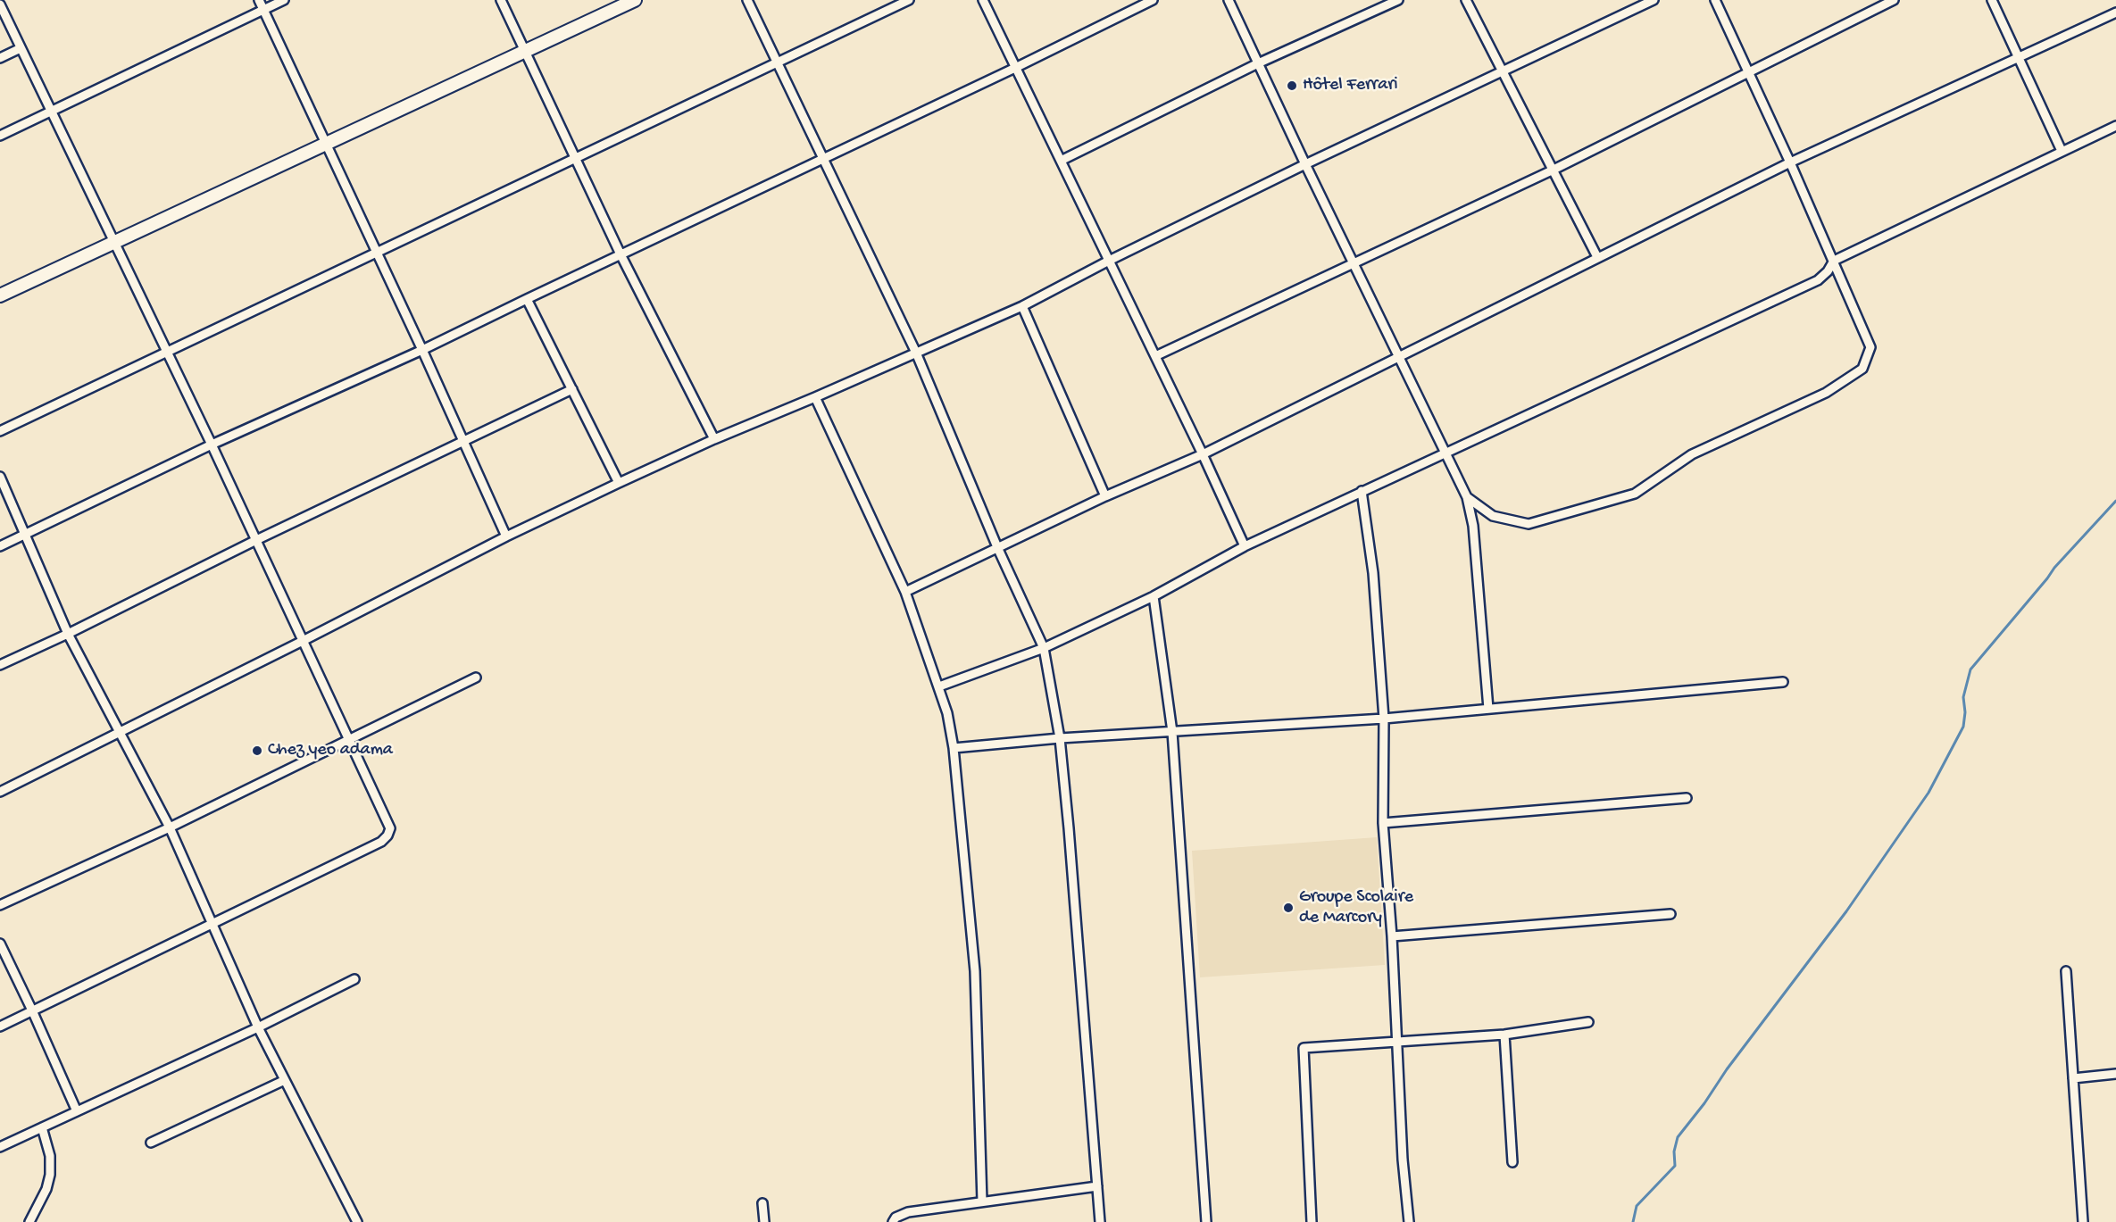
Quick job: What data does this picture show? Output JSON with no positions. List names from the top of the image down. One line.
{"places":["Hôtel Ferrari","Chez yeo adama","Groupe Scolaire de Marcory"]}
